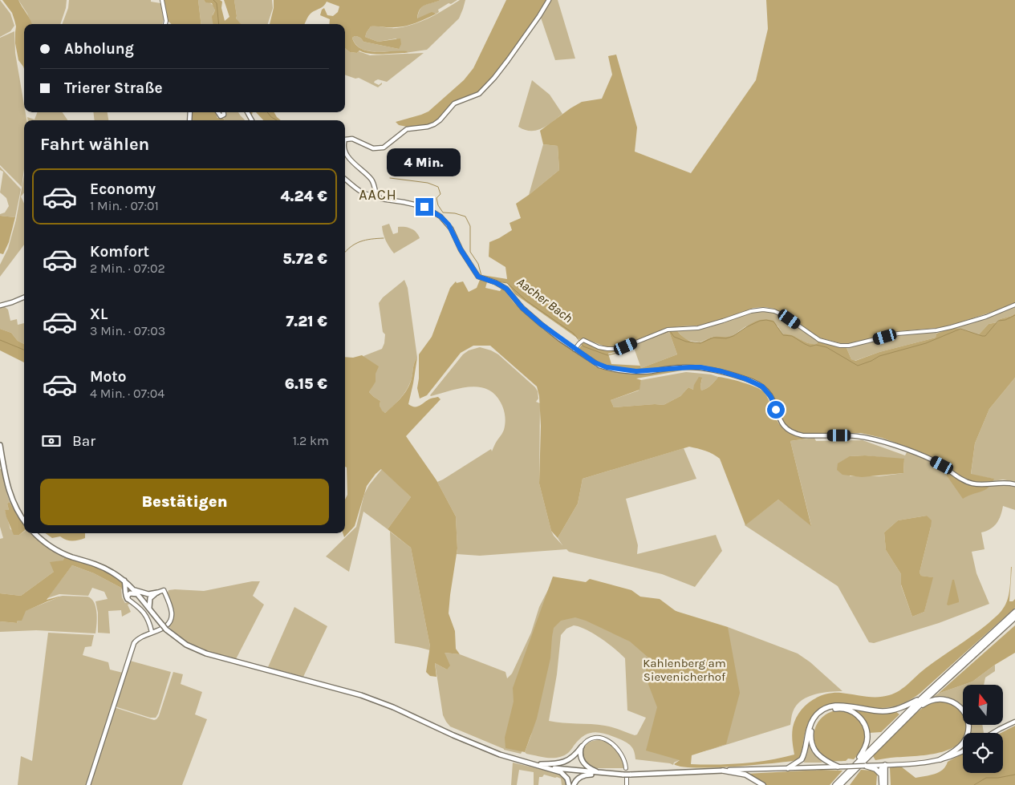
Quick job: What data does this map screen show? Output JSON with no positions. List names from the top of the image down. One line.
{"districts":["AACH"],"water":["Aacher Bach"],"parks":["Kahlenberg am Sievenicherhof"],"north":"top","page":{"banner":["Abholung","Trierer Straße"],"heading":"Fahrt wählen","bubble":"4 Min.","list":[{"name":"Economy","note":"1 Min. · 07:01","value":"4.24 €"},{"name":"Komfort","note":"2 Min. · 07:02","value":"5.72 €"},{"name":"XL","note":"3 Min. · 07:03","value":"7.21 €"},{"name":"Moto","note":"4 Min. · 07:04","value":"6.15 €"}],"pay":["Bar","1.2 km"],"buttons":"Bestätigen"}}
